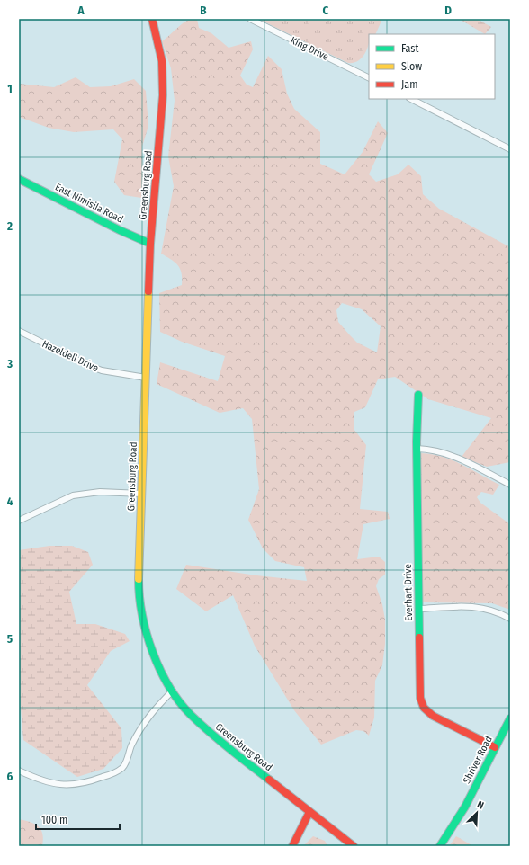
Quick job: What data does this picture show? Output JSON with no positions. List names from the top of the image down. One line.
{"streets":{"main road":["Greensburg Road","East Nimisila Road","Everhart Drive","Shriver Road"],"street":["King Drive","Hazeldell Drive"]},"crossings":[["Greensburg Road","East Nimisila Road"],["Greensburg Road","Hazeldell Drive"],["Everhart Drive","Shriver Road"]],"legend":["Fast","Slow","Jam"],"scale_bar":"100 m","north":"top right","grid":{"columns":["A","B","C","D"],"rows":["1","2","3","4","5","6"]}}
